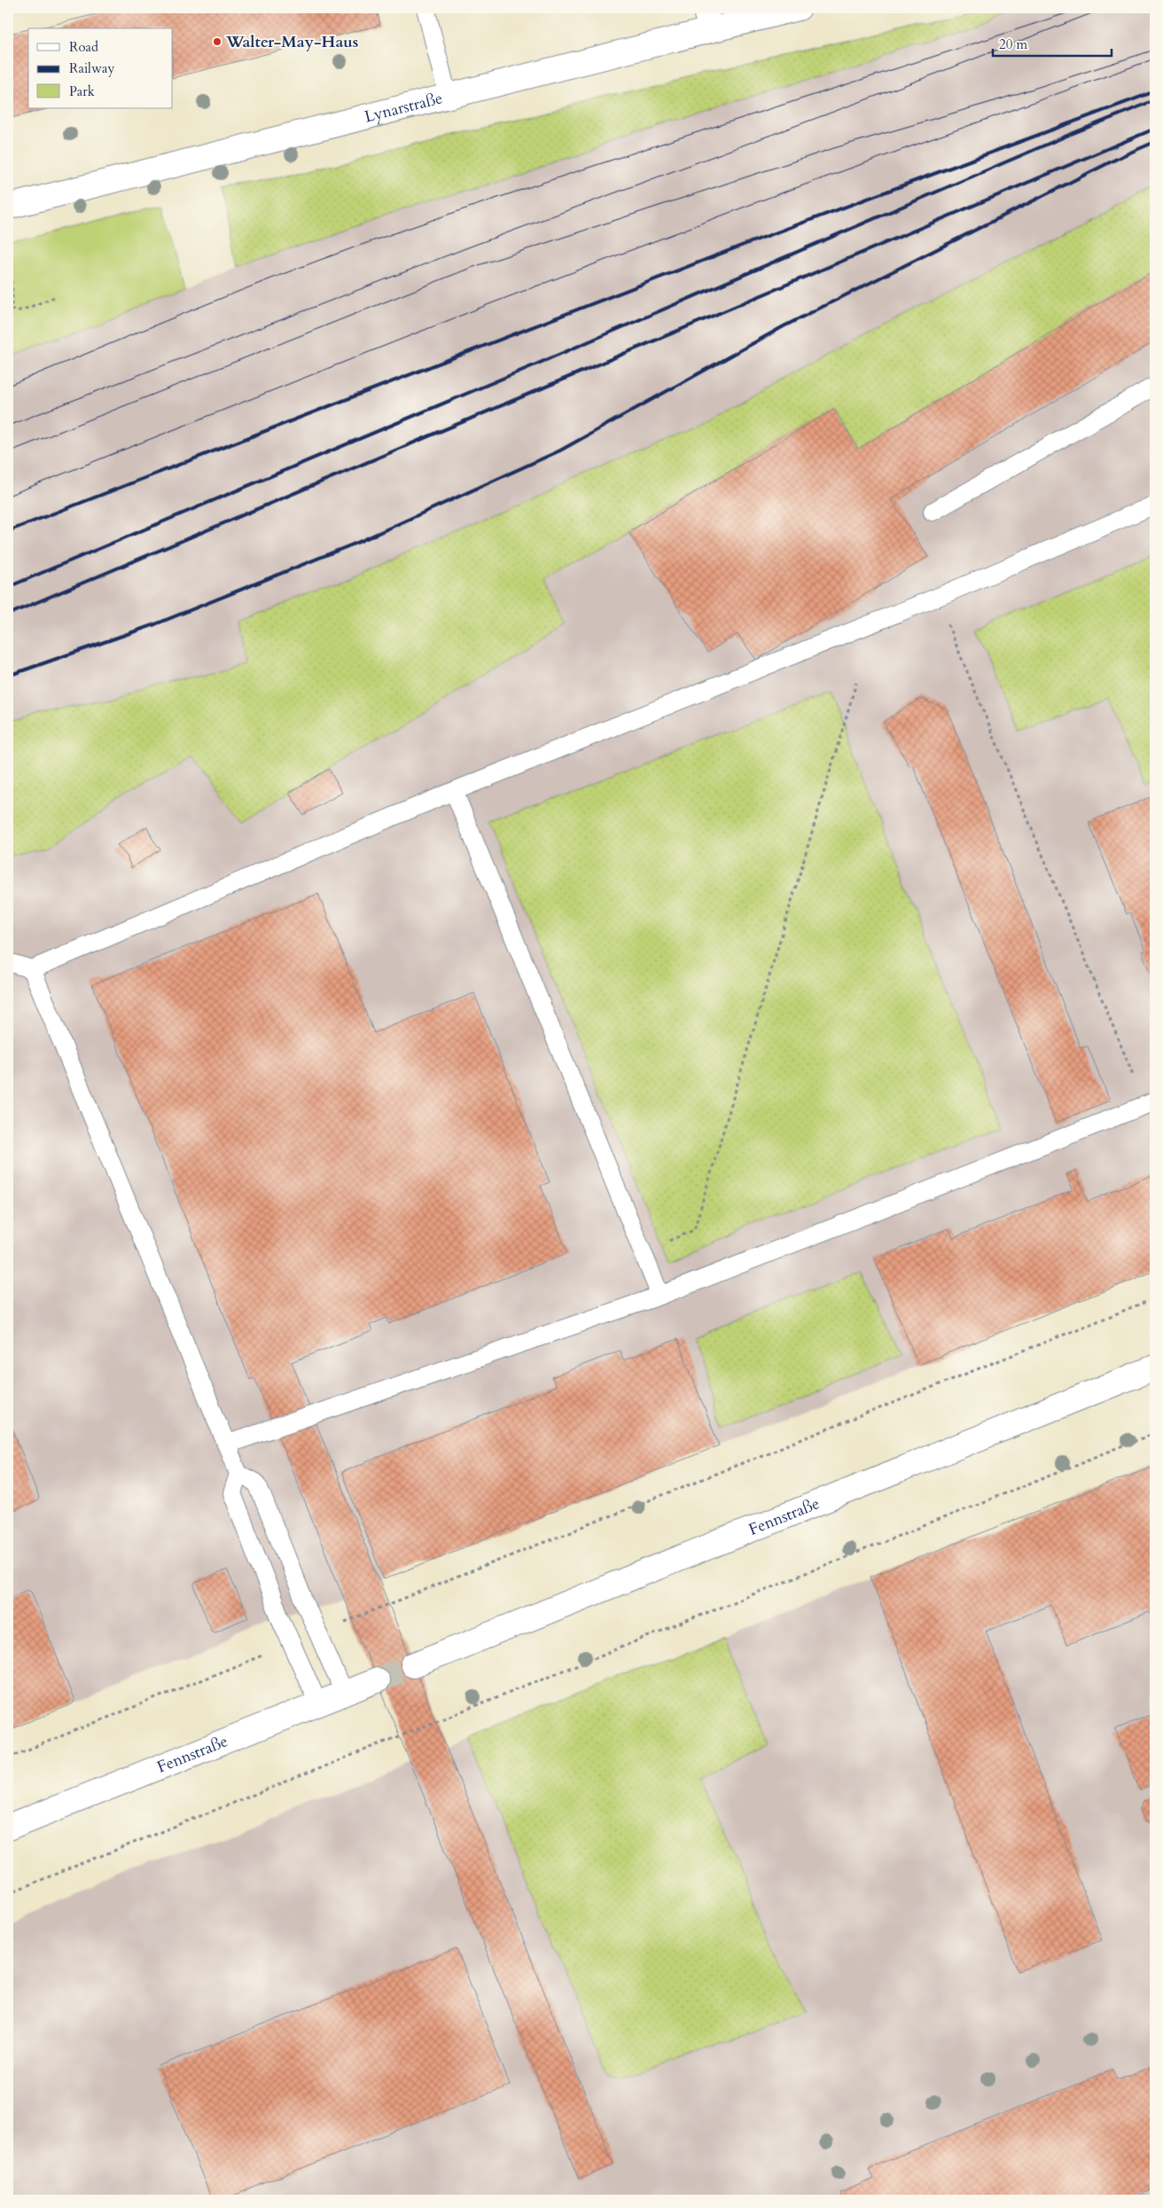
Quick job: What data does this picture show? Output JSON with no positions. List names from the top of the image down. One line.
{"streets":{"main road":["Lynarstraße","Fennstraße"]},"places":["Walter-May-Haus"],"legend":["Road","Railway","Park"],"scale_bar":"20 m"}
